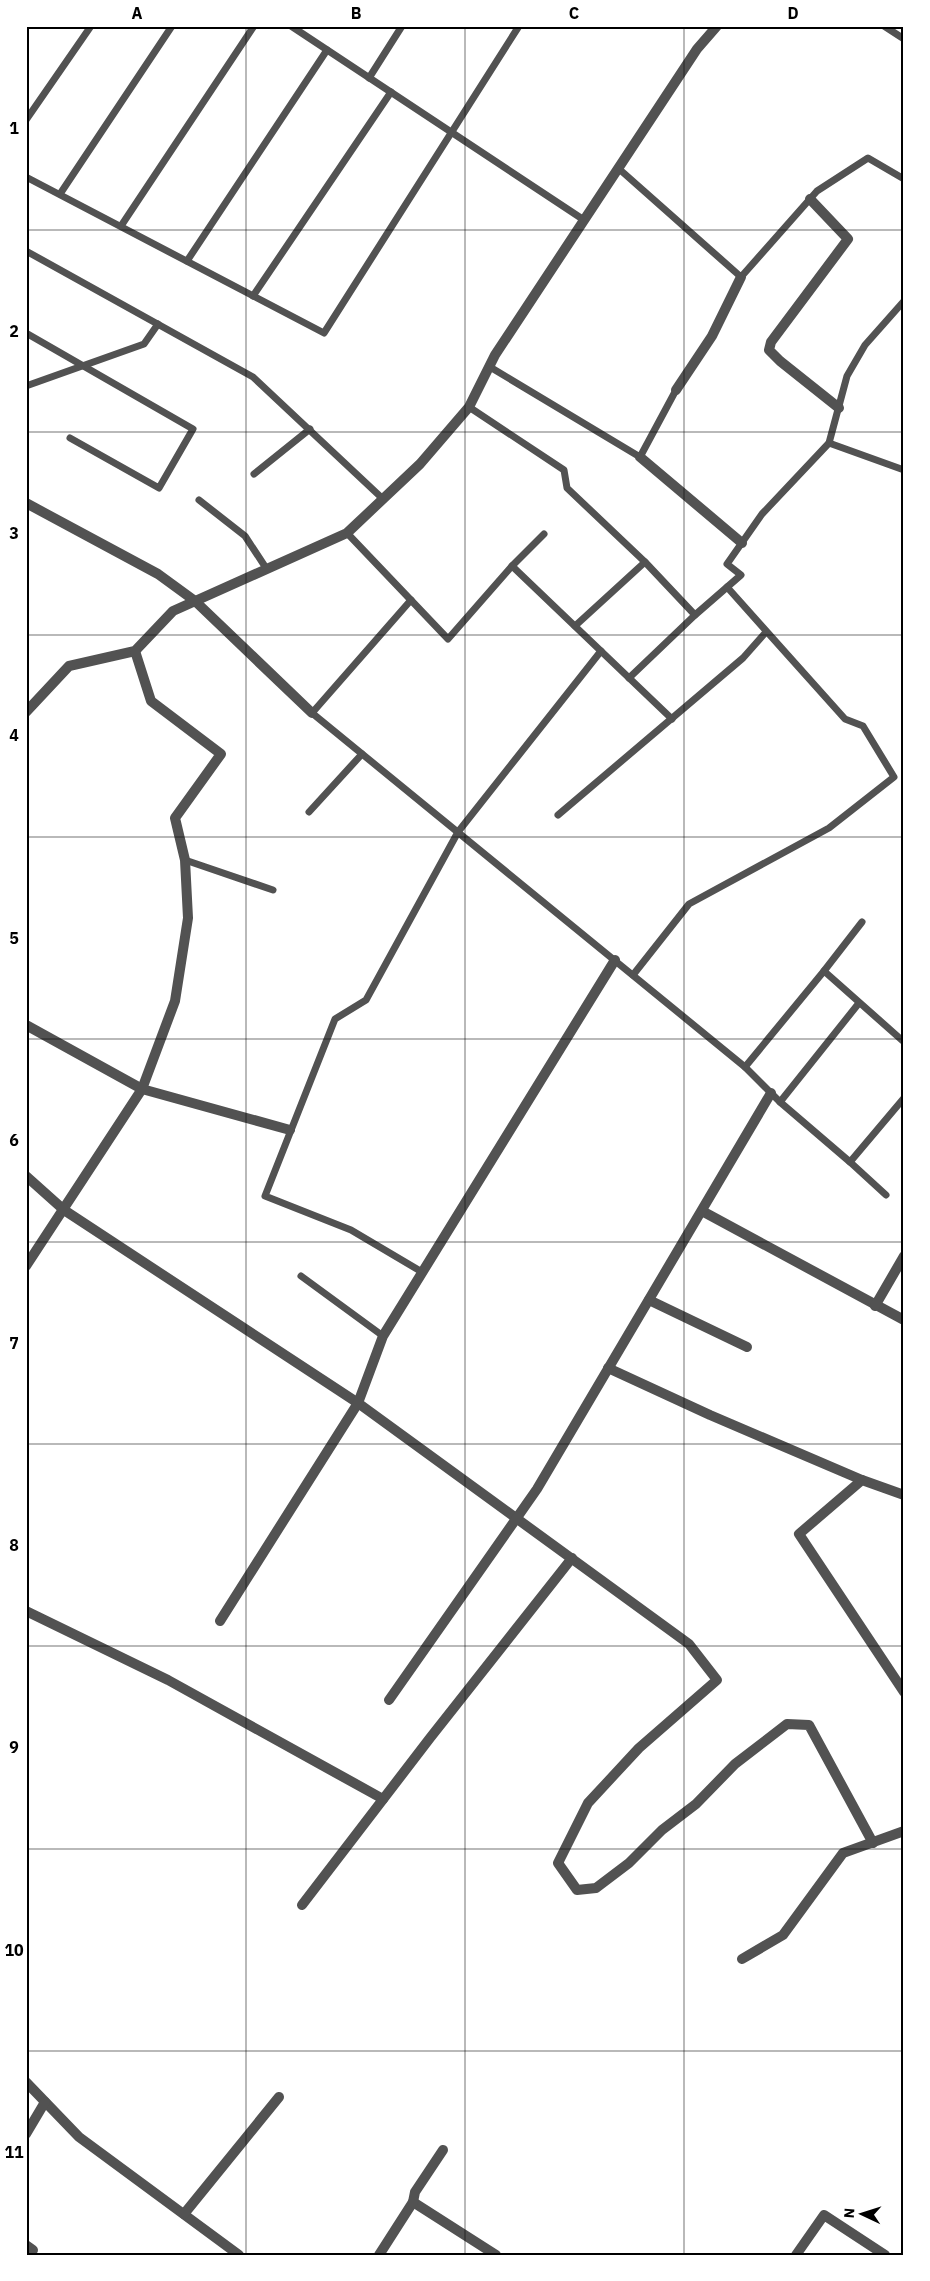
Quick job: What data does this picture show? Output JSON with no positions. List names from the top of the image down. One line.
{"north":"left","grid":{"columns":["A","B","C","D"],"rows":["1","2","3","4","5","6","7","8","9","10","11"]}}
